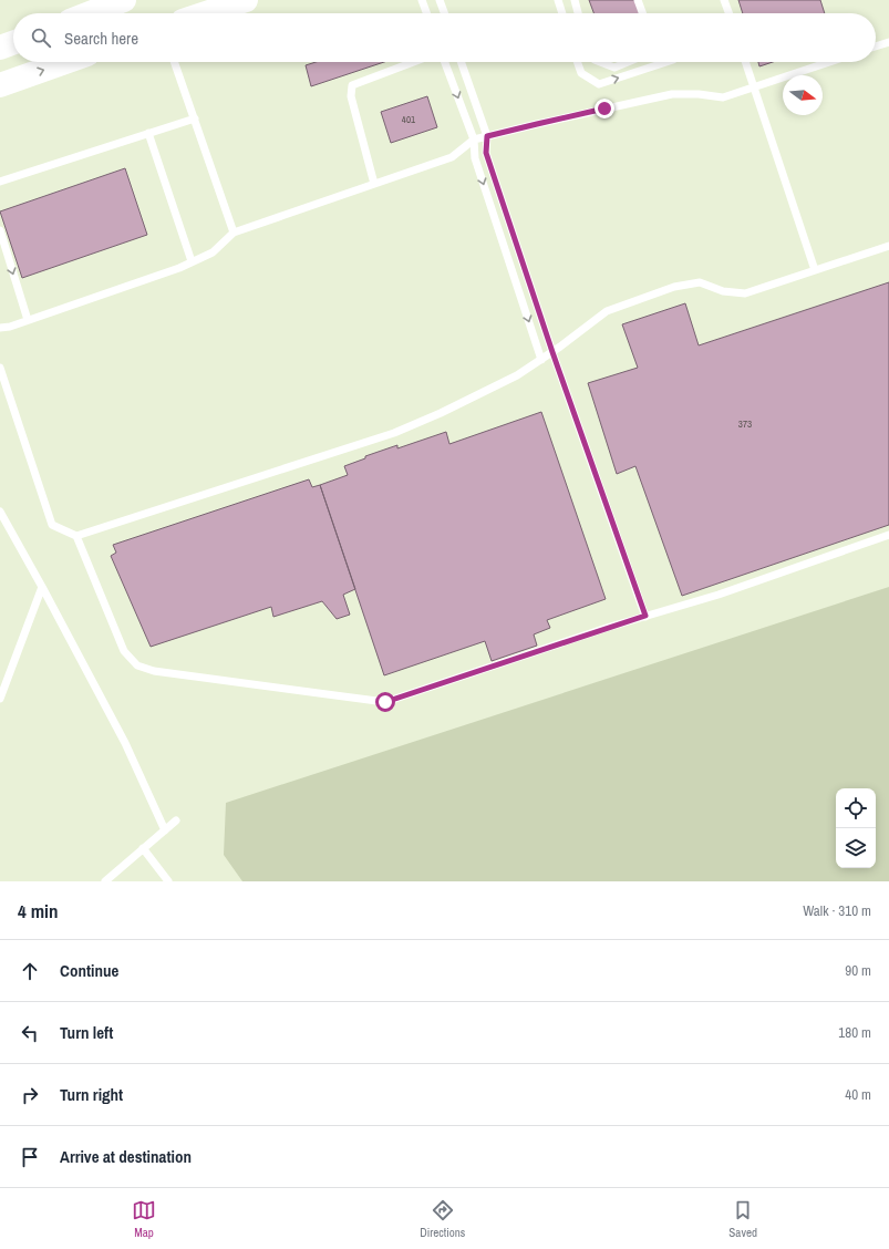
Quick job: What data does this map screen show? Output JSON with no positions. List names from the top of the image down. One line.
{"house_numbers":["401","373"],"north":"right","page":{"search":"Search here","heading":["4 min","Walk · 310 m"],"list":[["Continue","90 m"],["Turn left","180 m"],["Turn right","40 m"],"Arrive at destination"],"nav":["Map","Directions","Saved"]}}
